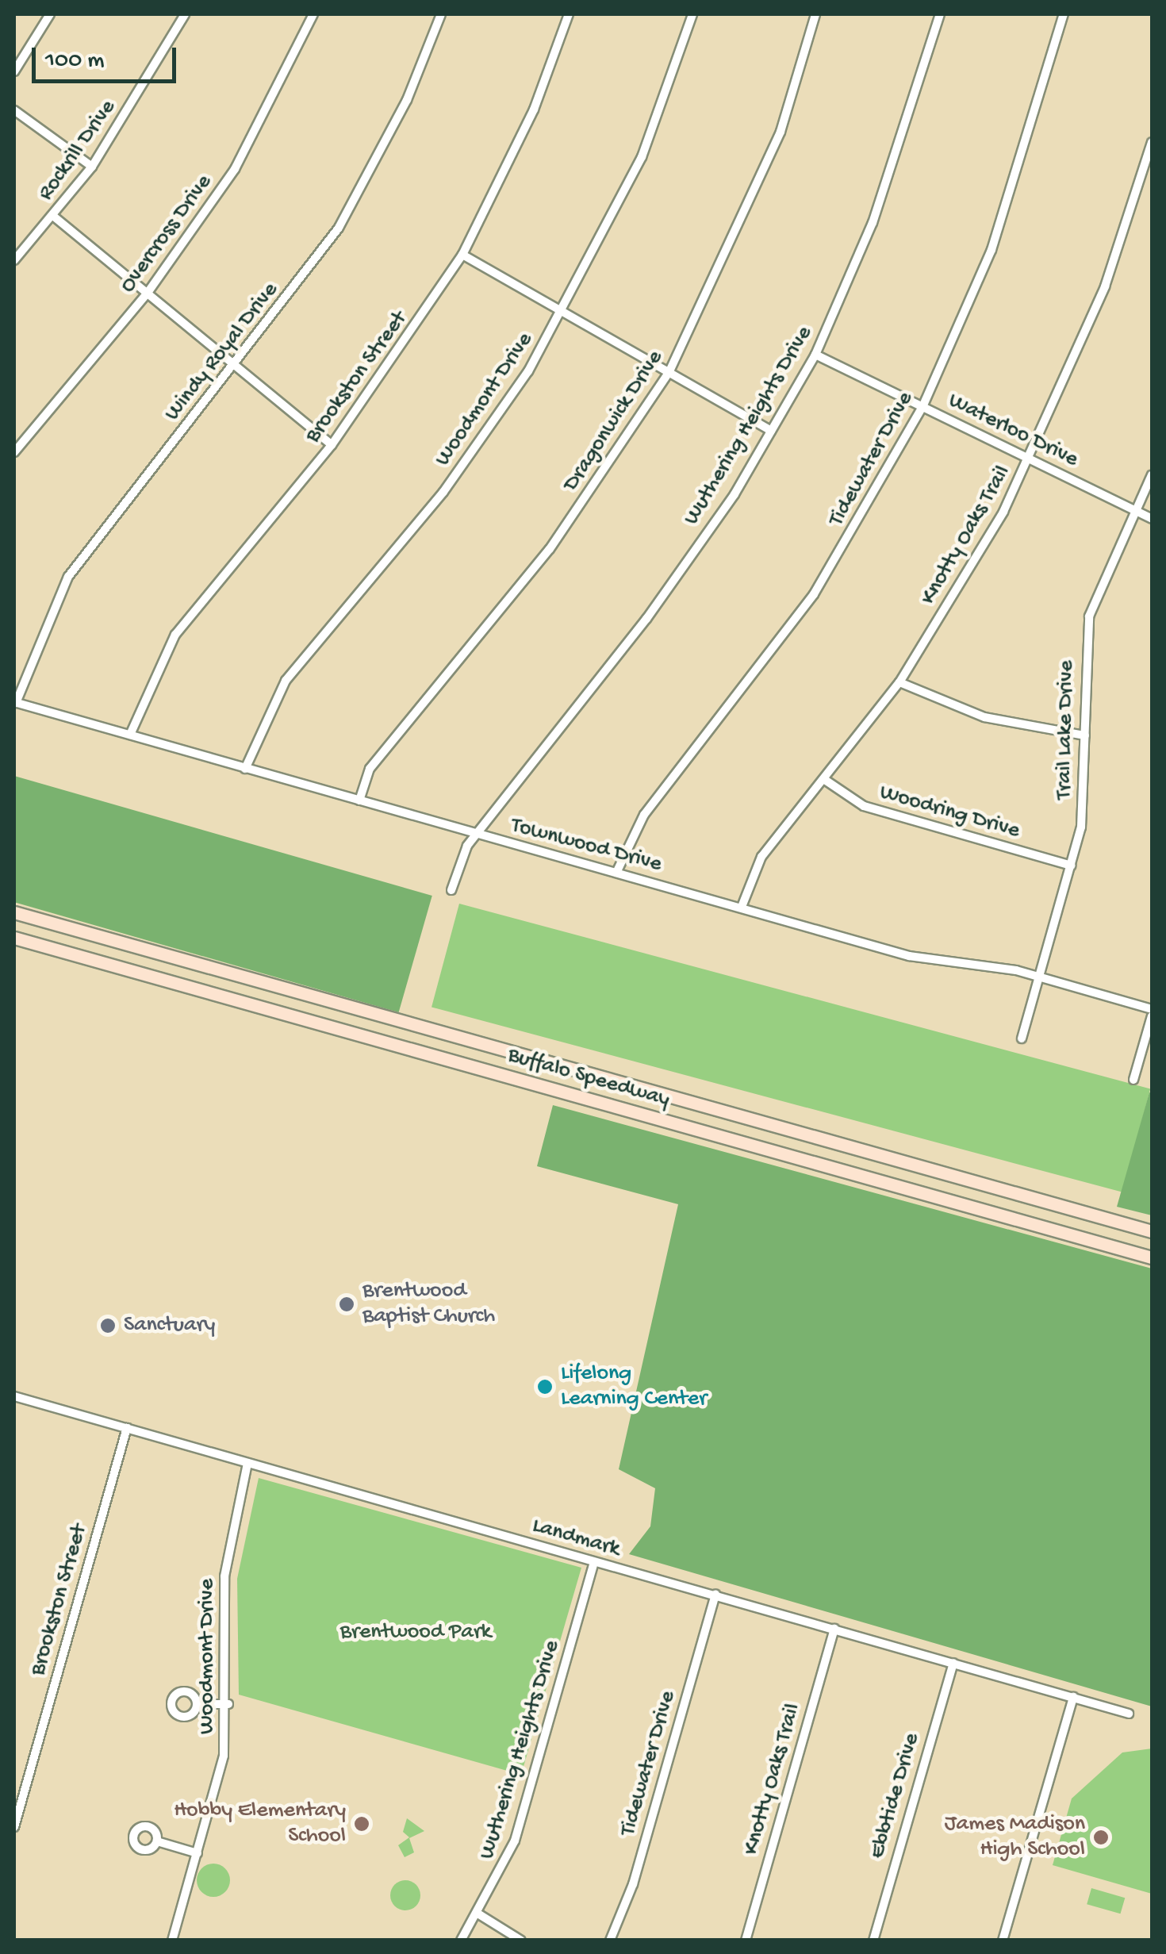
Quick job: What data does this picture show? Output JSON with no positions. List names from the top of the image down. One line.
{"streets":{"main road":["Buffalo Speedway"],"street":["Rockrill Drive","Overcross Drive","Windy Royal Drive","Brookston Street","Woodmont Drive","Dragonwick Drive","Wuthering Heights Drive","Waterloo Drive","Tidewater Drive","Knotty Oaks Trail","Trail Lake Drive","Woodring Drive","Townwood Drive","Landmark","Ebbtide Drive"]},"crossings":[["Windy Royal Drive","Townwood Drive"],["Brookston Street","Townwood Drive"],["Brookston Street","Landmark"],["Woodmont Drive","Townwood Drive"],["Woodmont Drive","Landmark"],["Dragonwick Drive","Townwood Drive"],["Wuthering Heights Drive","Waterloo Drive"],["Wuthering Heights Drive","Townwood Drive"],["Wuthering Heights Drive","Landmark"],["Waterloo Drive","Tidewater Drive"],["Waterloo Drive","Knotty Oaks Trail"],["Waterloo Drive","Trail Lake Drive"],["Tidewater Drive","Townwood Drive"],["Tidewater Drive","Landmark"],["Knotty Oaks Trail","Woodring Drive"],["Knotty Oaks Trail","Townwood Drive"],["Knotty Oaks Trail","Landmark"],["Trail Lake Drive","Woodring Drive"],["Trail Lake Drive","Townwood Drive"],["Landmark","Ebbtide Drive"]],"parks":["Brentwood Park"],"places":["Brentwood Baptist Church","Sanctuary","Lifelong Learning Center","Hobby Elementary School","James Madison High School"],"scale_bar":"100 m"}
